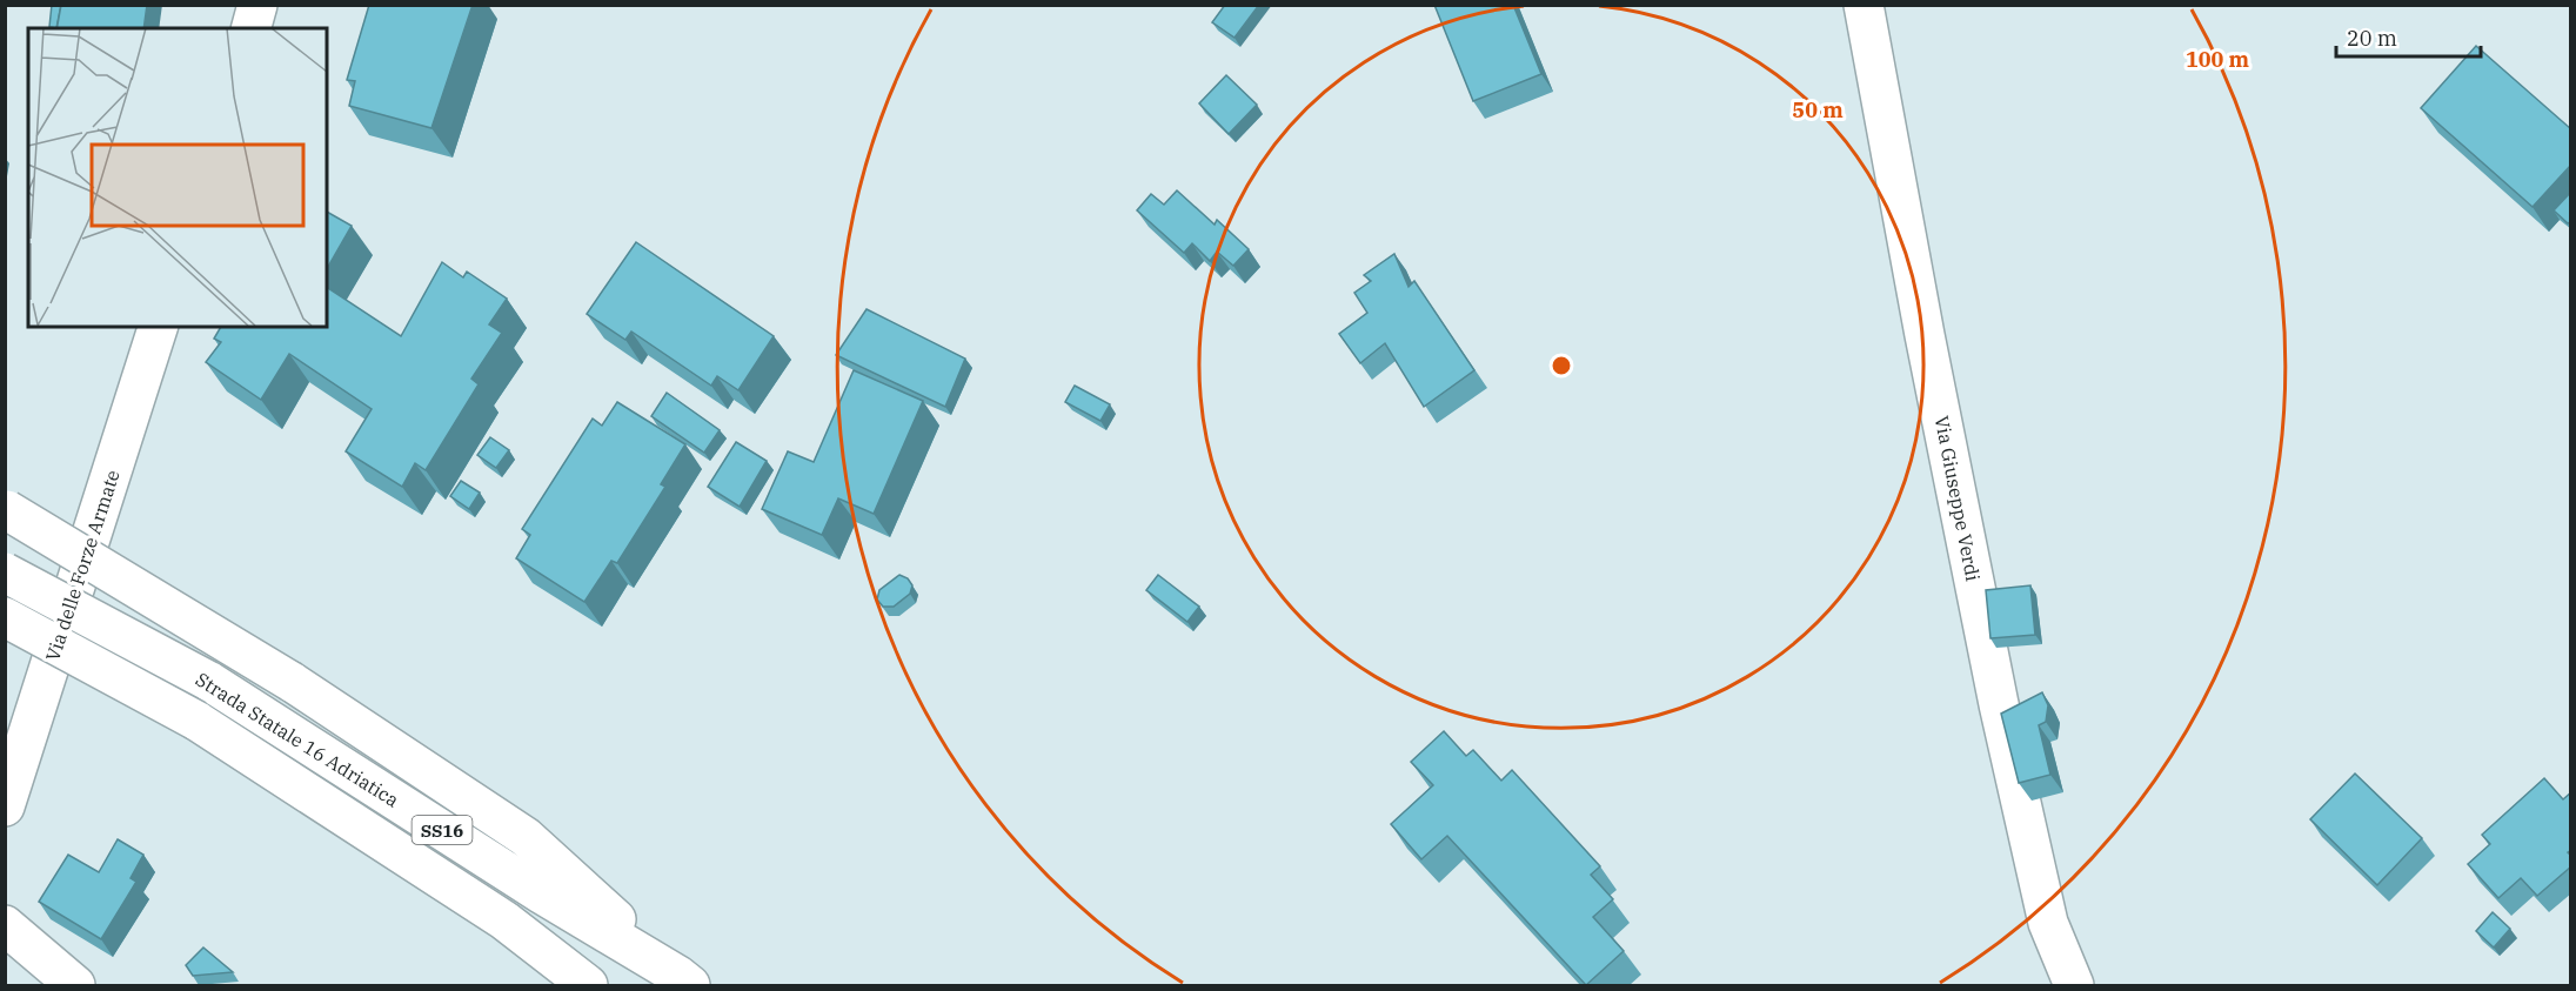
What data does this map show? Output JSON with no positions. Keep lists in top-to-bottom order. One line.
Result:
{"streets":{"main road":["Via Giuseppe Verdi","Via delle Forze Armate","Strada Statale 16 Adriatica","SS16"]},"crossings":[["Strada Statale 16 Adriatica","SS16"]],"scale_bar":"20 m","rings":["100 m","50 m"]}
